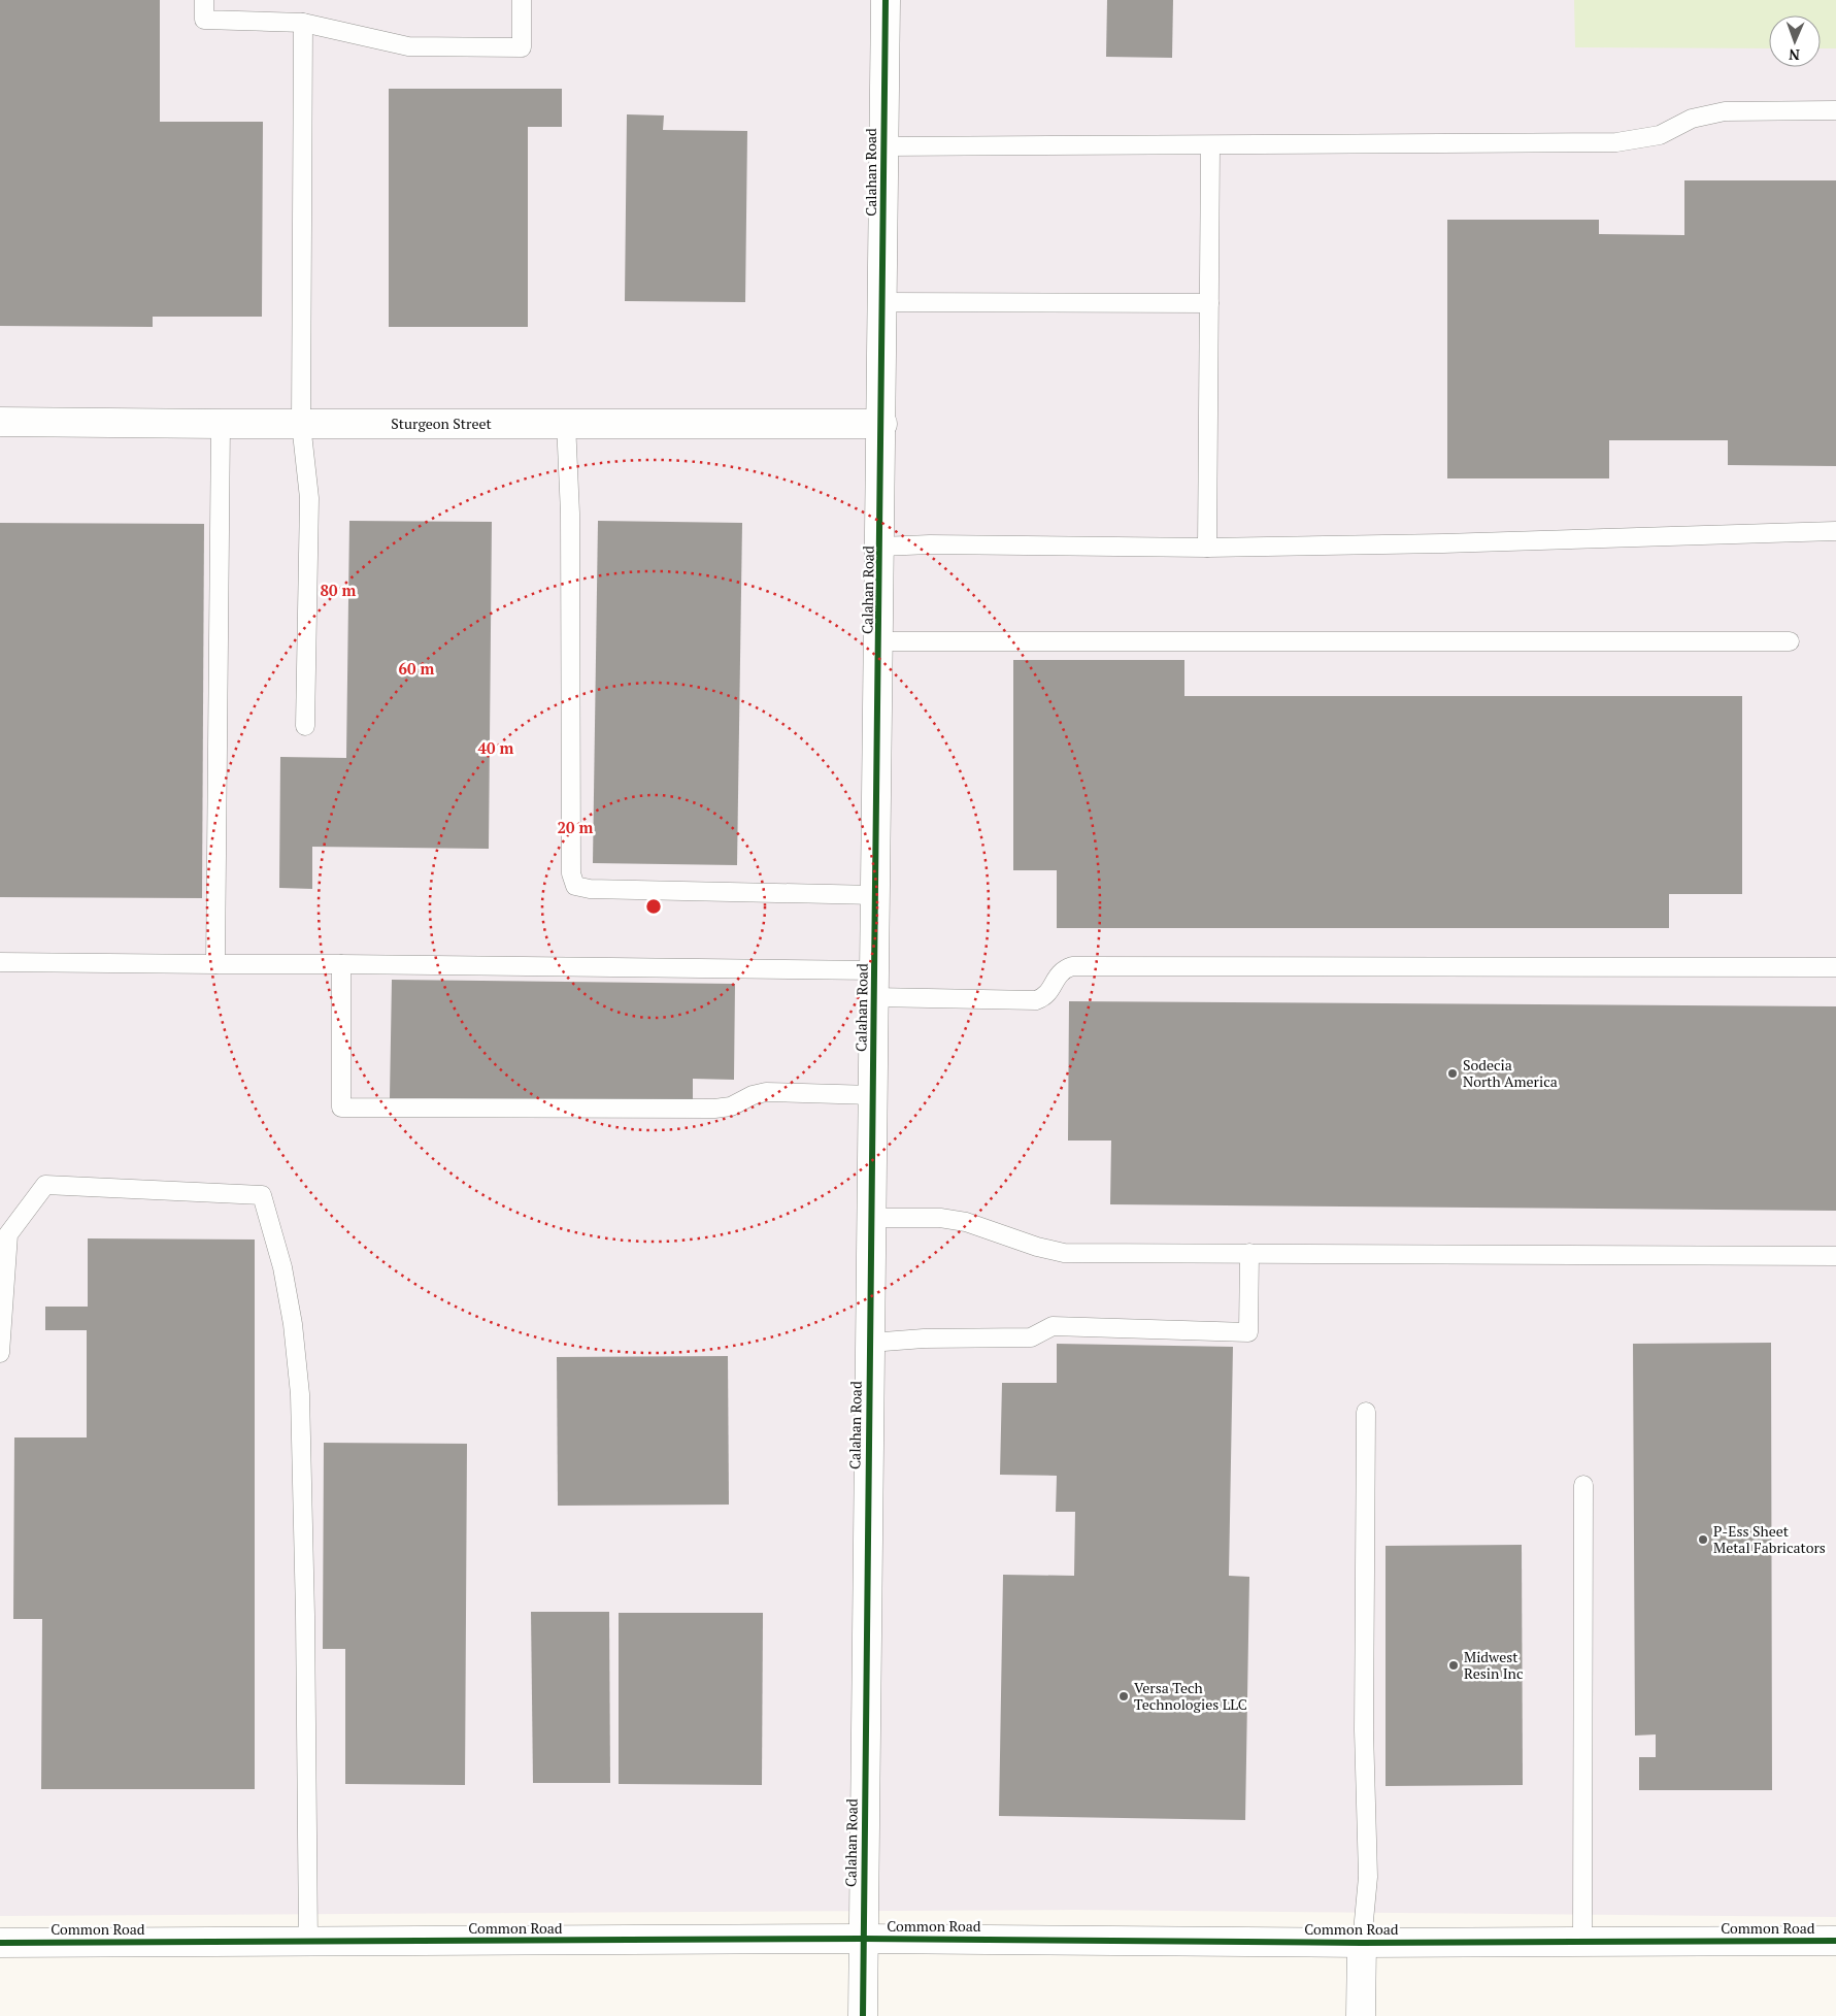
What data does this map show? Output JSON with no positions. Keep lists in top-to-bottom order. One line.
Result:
{"streets":{"street":["Calahan Road","Sturgeon Street","Common Road"]},"crossings":[["Calahan Road","Sturgeon Street"],["Calahan Road","Common Road"]],"places":["Sodecia North America","P-Ess Sheet Metal Fabricators","Midwest Resin Inc","Versa Tech Technologies LLC"],"north":"bottom","rings":["80 m","60 m","40 m","20 m"]}
